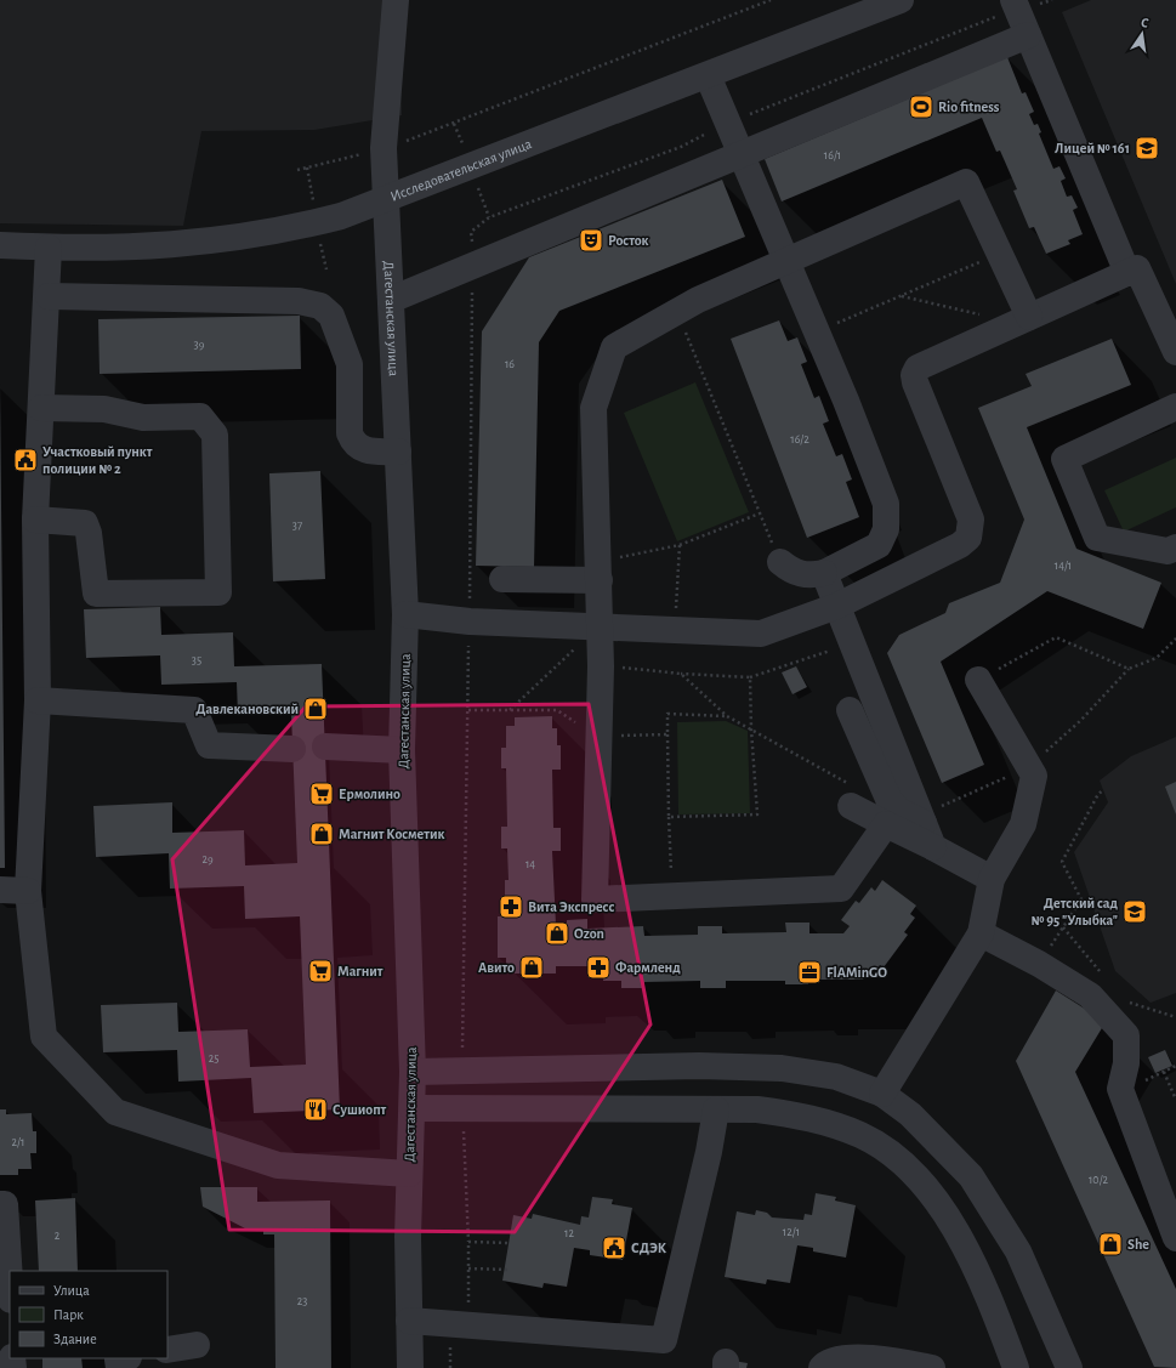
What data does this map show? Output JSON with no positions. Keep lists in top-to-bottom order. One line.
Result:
{"streets":{"street":["Исследовательская улица","Дагестанская улица"]},"crossings":[["Исследовательская улица","Дагестанская улица"]],"places":{"sports":["Rio fitness"],"school or university":["Лицей № 161","Детский сад № 95 \"Улыбка\""],"theatre":["Росток"],"public building":["Участковый пункт полиции № 2","СДЭК"],"shop":["Давлекановский","Магнит Косметик","Ozon","Авито","She"],"supermarket":["Ермолино","Магнит"],"pharmacy":["Вита Экспресс","Фармленд"],"office":["FlAMinGO"],"restaurant":["Сушиопт"]},"house_numbers":["16/1","39","16","16/2","37","14/1","35","29","14","25","2/1","10/2","12/1","12","2","23"],"legend":["Улица","Парк","Здание"],"north":"top"}
